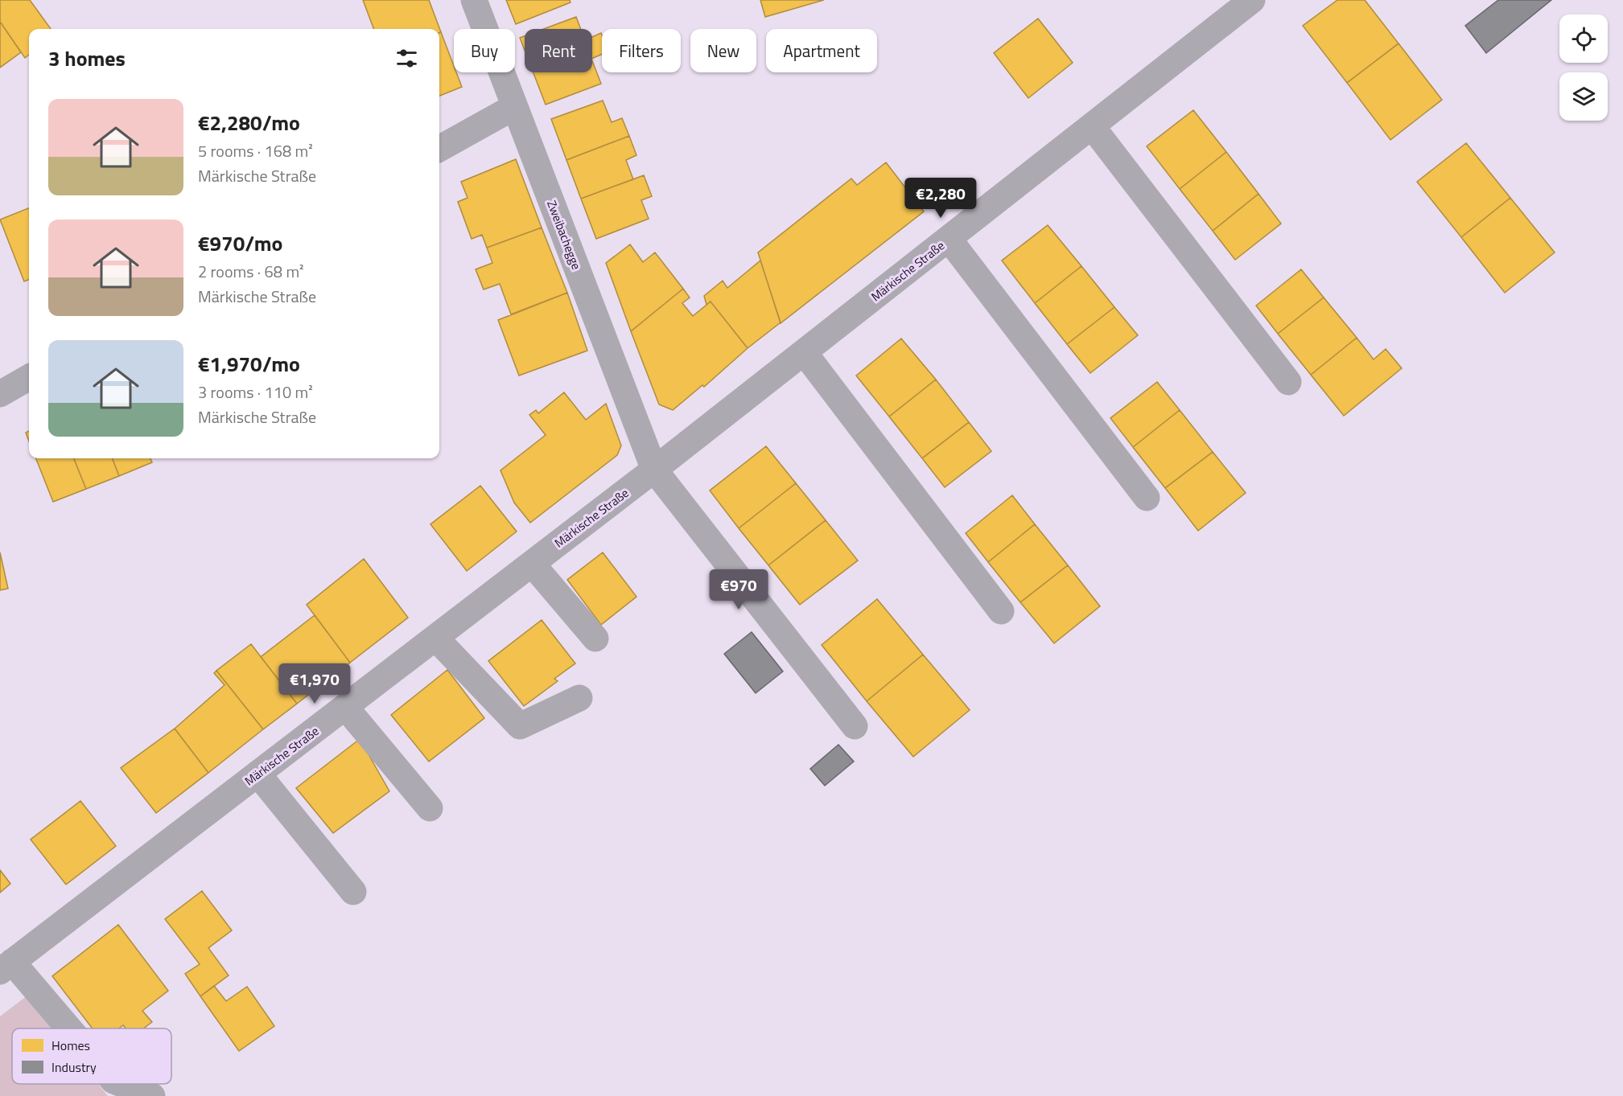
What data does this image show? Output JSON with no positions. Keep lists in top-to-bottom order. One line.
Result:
{"streets":{"street":["Zweibachegge","Märkische Straße"]},"crossings":[["Zweibachegge","Märkische Straße"]],"legend":["Homes","Industry"],"page":{"chip":["Buy","Rent","Filters","New","Apartment"],"heading":"3 homes","list":[{"name":"€2,280/mo","note":"5 rooms · 168 m² · Märkische Straße"},{"name":"€970/mo","note":"2 rooms · 68 m² · Märkische Straße"},{"name":"€1,970/mo","note":"3 rooms · 110 m² · Märkische Straße"}],"price":["€2,280","€970","€1,970"]}}
